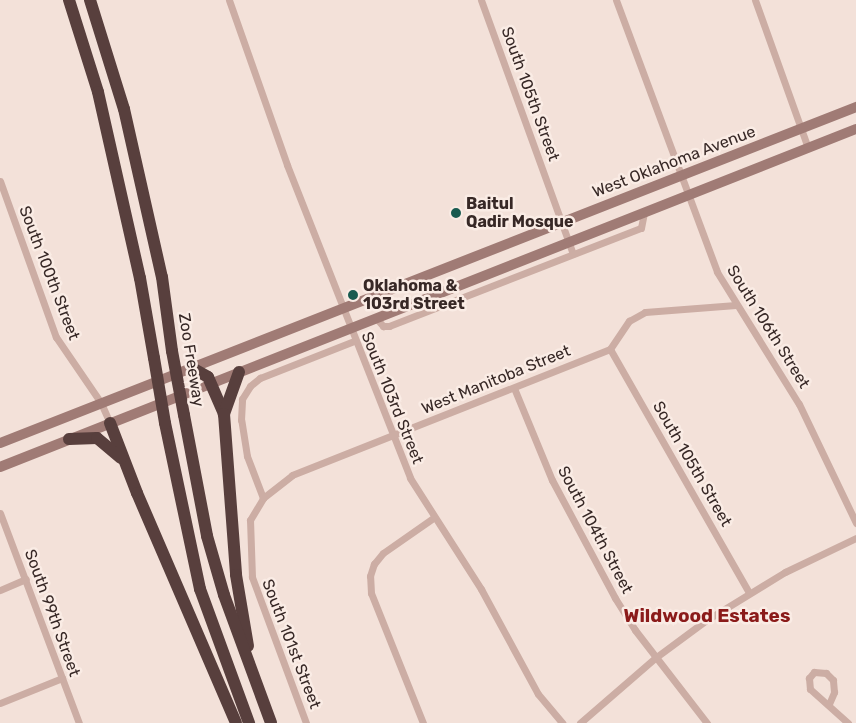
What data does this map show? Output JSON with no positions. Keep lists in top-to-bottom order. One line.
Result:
{"streets":{"highway":["Zoo Freeway"],"main road":["West Oklahoma Avenue"],"street":["South 105th Street","South 100th Street","South 106th Street","West Manitoba Street","South 103rd Street","South 104th Street","South 99th Street","South 101st Street"]},"crossings":[["South 105th Street","West Oklahoma Avenue"],["South 105th Street","West Manitoba Street"],["West Oklahoma Avenue","South 100th Street"],["West Oklahoma Avenue","South 106th Street"],["West Oklahoma Avenue","South 103rd Street"],["West Manitoba Street","South 103rd Street"],["West Manitoba Street","South 104th Street"],["West Manitoba Street","South 101st Street"]],"districts":["Wildwood Estates"],"places":["Baitul Qadir Mosque","Oklahoma & 103rd Street"]}
